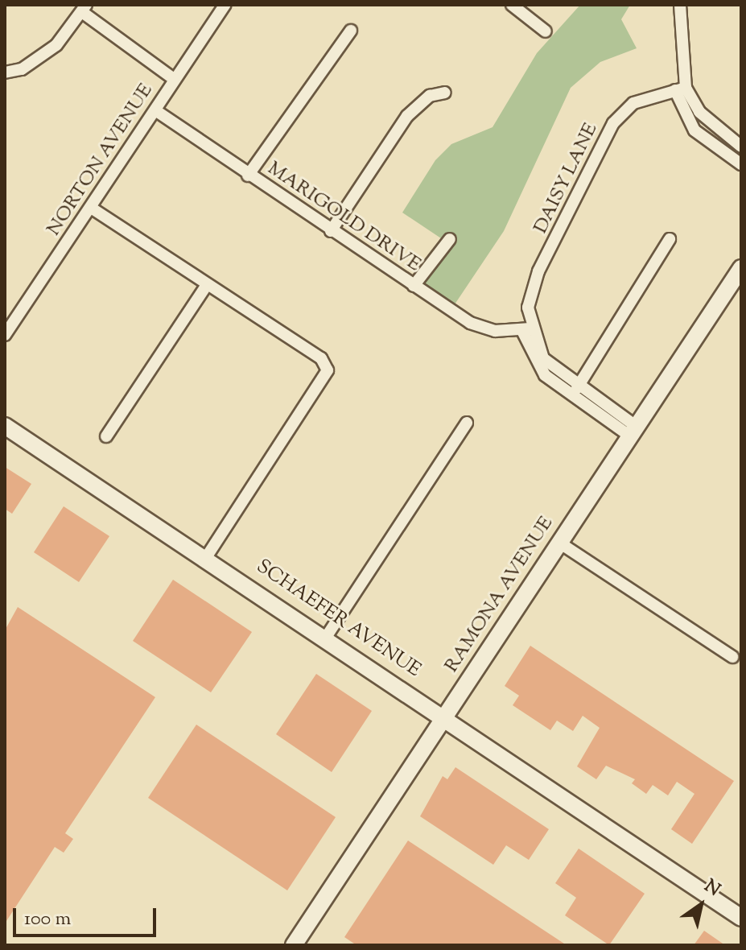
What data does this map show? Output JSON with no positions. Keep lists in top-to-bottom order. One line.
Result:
{"streets":{"street":["NORTON AVENUE","DAISY LANE","MARIGOLD DRIVE","RAMONA AVENUE","SCHAEFER AVENUE"]},"crossings":[["NORTON AVENUE","MARIGOLD DRIVE"],["DAISY LANE","MARIGOLD DRIVE"],["RAMONA AVENUE","SCHAEFER AVENUE"]],"scale_bar":"100 m","north":"top right"}
